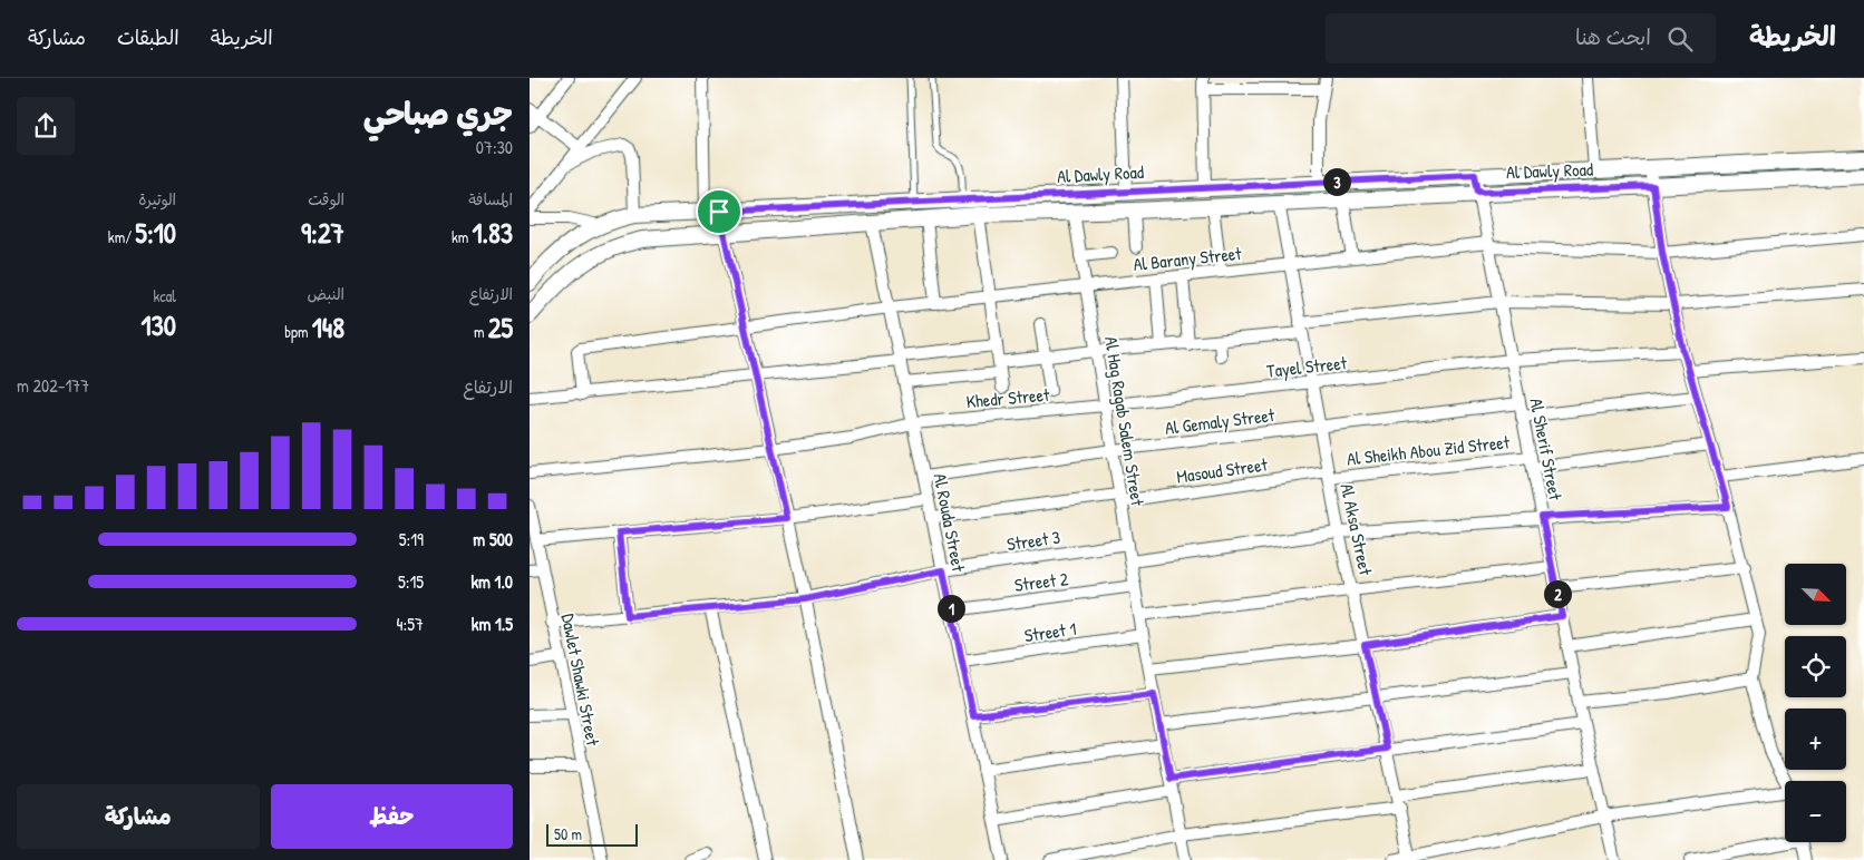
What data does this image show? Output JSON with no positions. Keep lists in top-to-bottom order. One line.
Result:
{"streets":{"street":["Al Dawly Road","Al Barany Street","Tayel Street","Khedr Street","Al Hag Ragab Salem Street","Al Gemaly Street","Al Sherif Street","Al Sheikh Abou Zid Street","Masoud Street","Al Rouda Street","Al Aksa Street","Street 3","Street 2","Street 1","Dawlet Shawki Street"]},"crossings":[["Al Dawly Road","Al Hag Ragab Salem Street"],["Al Dawly Road","Al Sherif Street"],["Al Dawly Road","Al Rouda Street"],["Al Dawly Road","Al Aksa Street"],["Al Barany Street","Al Hag Ragab Salem Street"],["Al Barany Street","Al Sherif Street"],["Al Barany Street","Al Rouda Street"],["Al Barany Street","Al Aksa Street"],["Tayel Street","Khedr Street"],["Tayel Street","Al Hag Ragab Salem Street"],["Tayel Street","Al Sherif Street"],["Tayel Street","Al Aksa Street"],["Khedr Street","Al Hag Ragab Salem Street"],["Khedr Street","Al Rouda Street"],["Al Hag Ragab Salem Street","Al Gemaly Street"],["Al Hag Ragab Salem Street","Masoud Street"],["Al Hag Ragab Salem Street","Street 3"],["Al Hag Ragab Salem Street","Street 2"],["Al Hag Ragab Salem Street","Street 1"],["Al Gemaly Street","Al Sherif Street"],["Al Gemaly Street","Al Rouda Street"],["Al Gemaly Street","Al Aksa Street"],["Al Sherif Street","Al Sheikh Abou Zid Street"],["Al Sheikh Abou Zid Street","Masoud Street"],["Al Sheikh Abou Zid Street","Al Aksa Street"],["Masoud Street","Al Rouda Street"],["Masoud Street","Al Aksa Street"],["Al Rouda Street","Street 3"],["Al Rouda Street","Street 2"],["Al Rouda Street","Street 1"],["Street 3","Dawlet Shawki Street"]],"scale_bar":"50 m","north":"bottom right","page":{"header":"الخريطة","search":"ابحث هنا","nav":["الخريطة","الطبقات","مشاركة"],"heading":["جري صباحي","07:30"],"pins":["3","2","1"],"stats":[["المسافة","1.83 km"],["الوقت","9:27"],["الوتيرة","5:10 /km"],["الارتفاع","25 m"],["النبض","148 bpm"],["kcal","130"]],"chart":["الارتفاع","177–202 m"],"list":[{"name":"500 m","note":"5:19"},{"name":"1.0 km","note":"5:15"},{"name":"1.5 km","note":"4:57"}],"map_buttons":["+","−"],"buttons":["حفظ","مشاركة"],"scale":"50 m"}}
